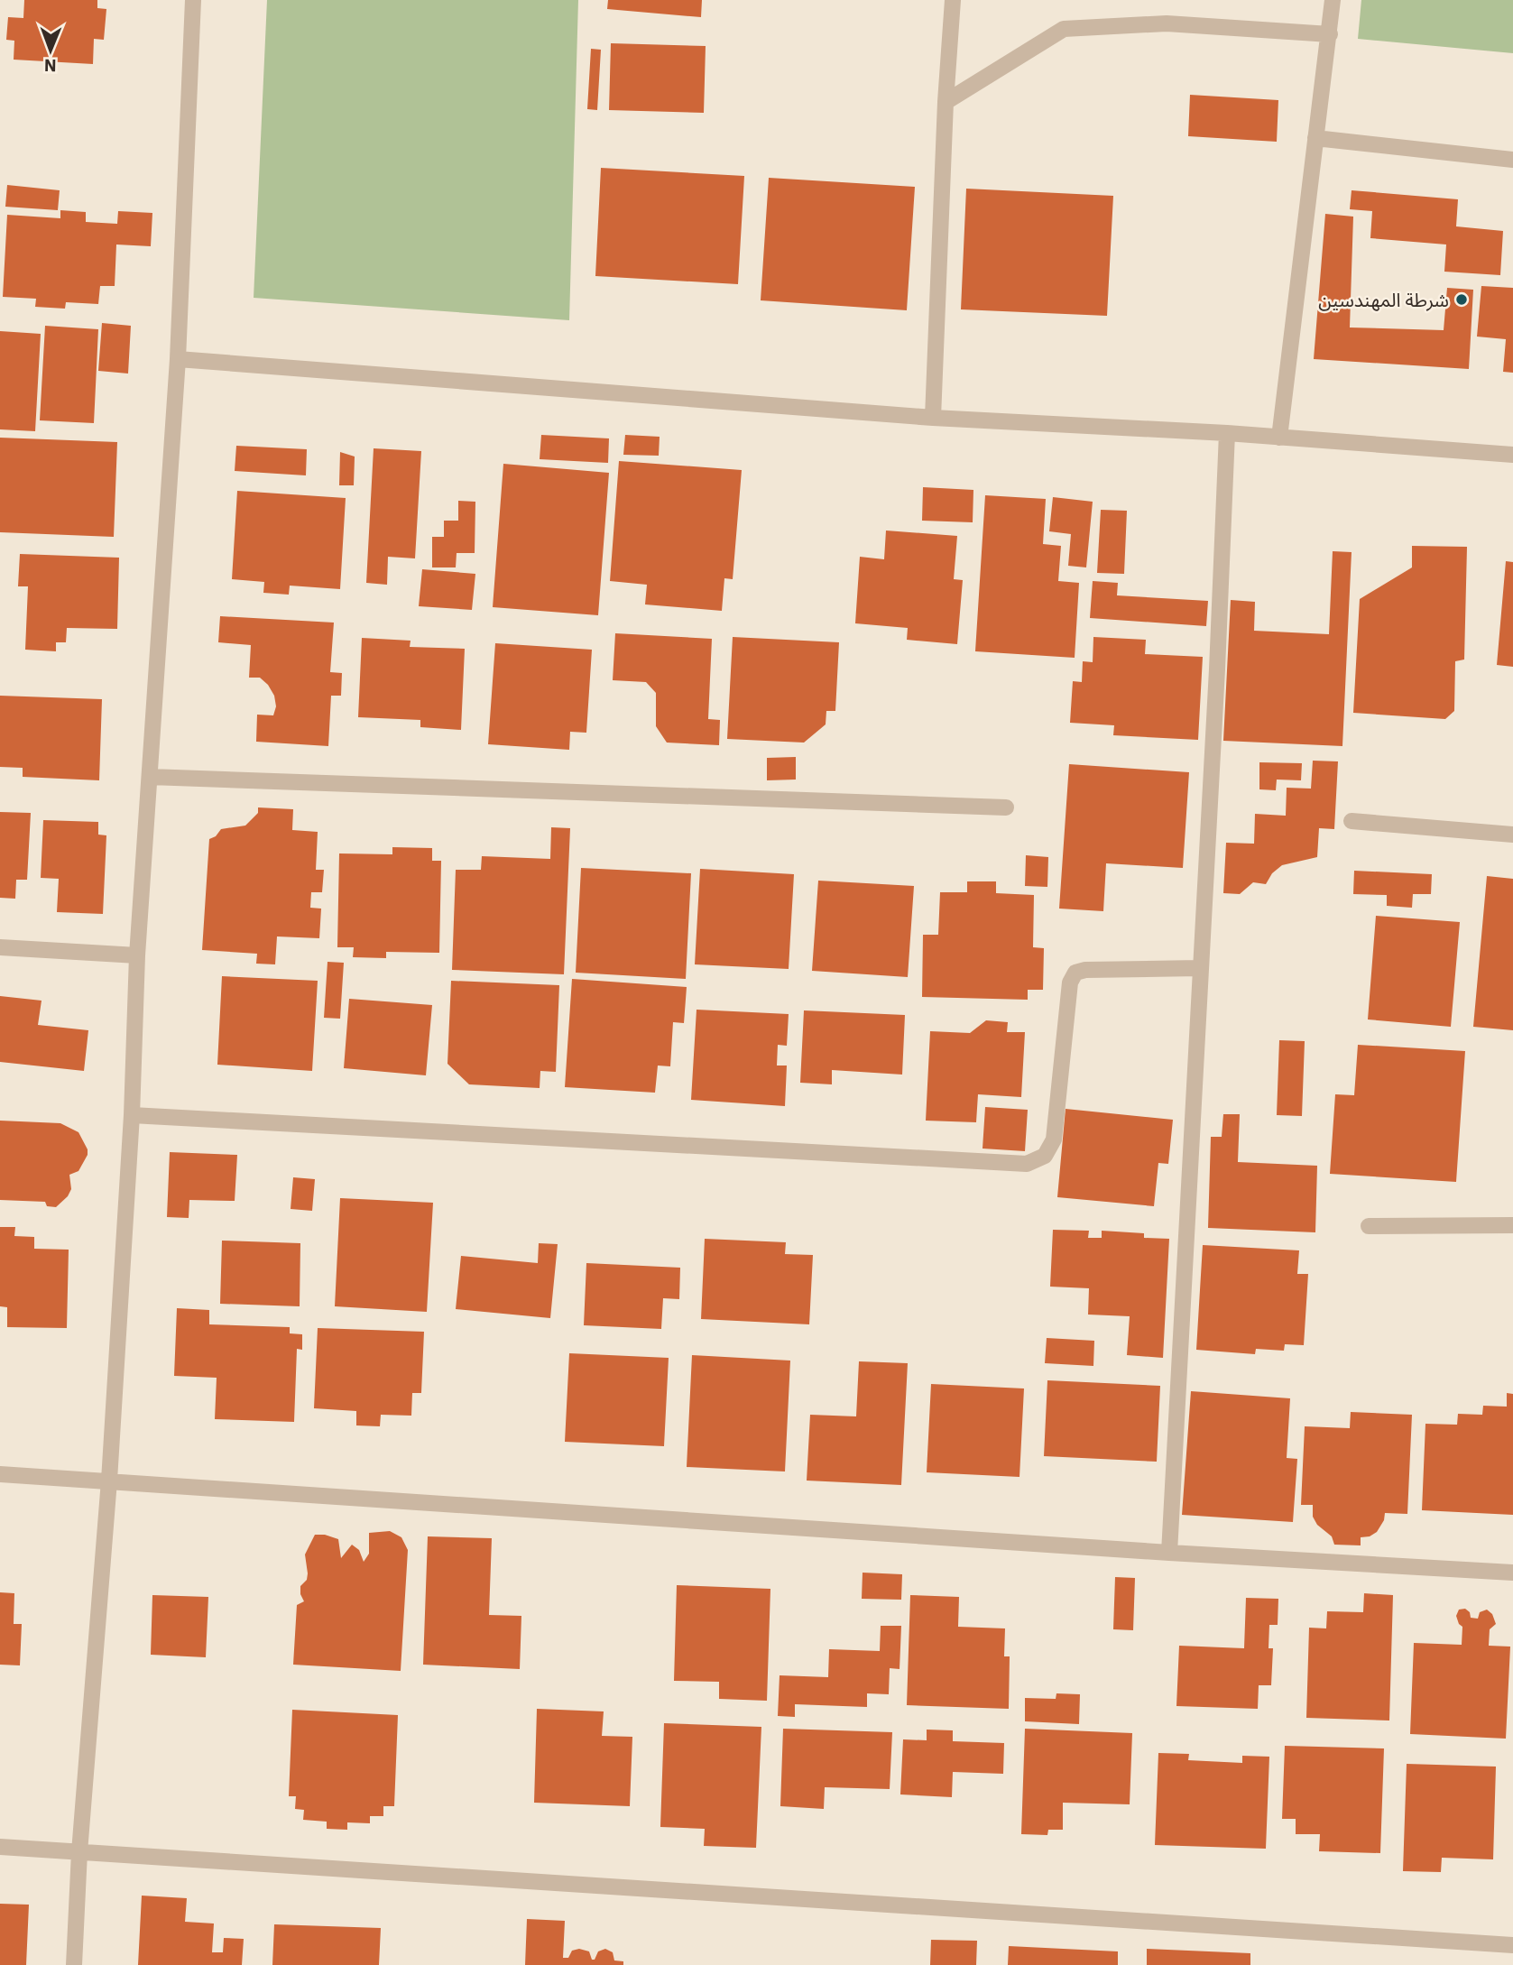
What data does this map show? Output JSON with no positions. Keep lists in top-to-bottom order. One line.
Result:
{"places":["شرطة المهندسين"],"north":"bottom"}
